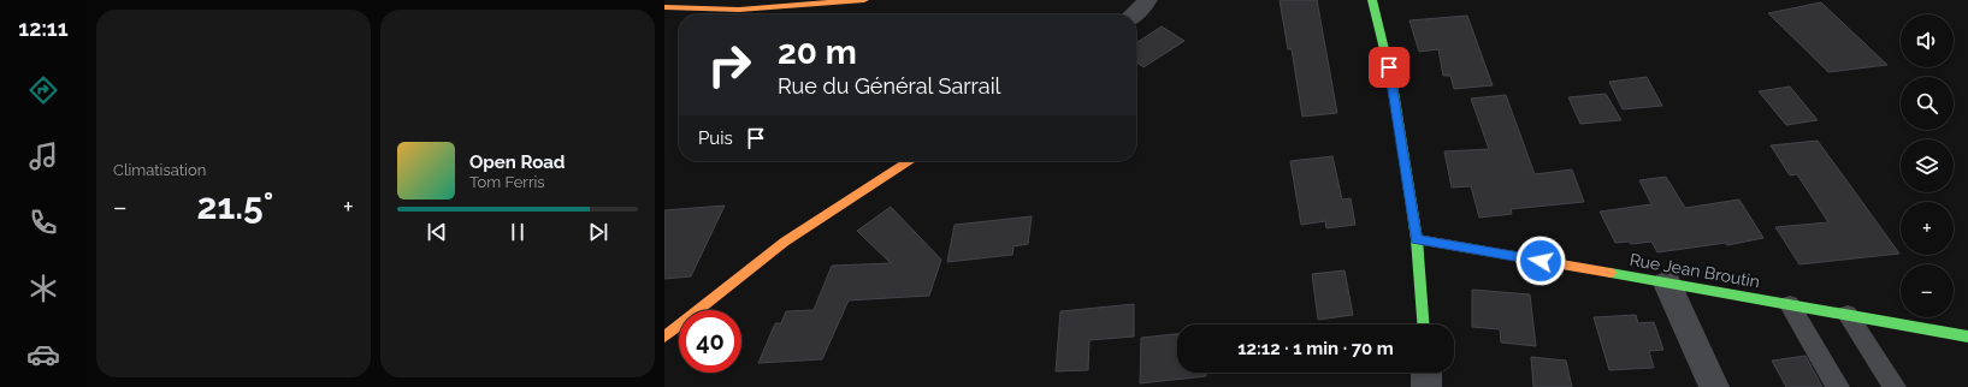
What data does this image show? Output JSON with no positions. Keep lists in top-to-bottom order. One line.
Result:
{"streets":{"street":["Rue Jean Broutin"]},"page":{"tabs":"12:11","tile":"Climatisation","map_buttons":["+","−"],"turn":["20 m","Rue du Général Sarrail"],"then":"Puis","song":["Open Road","Tom Ferris"],"heat":["−","21.5°","+"],"limit":"40","trip":"12:12 · 1 min · 70 m"}}
